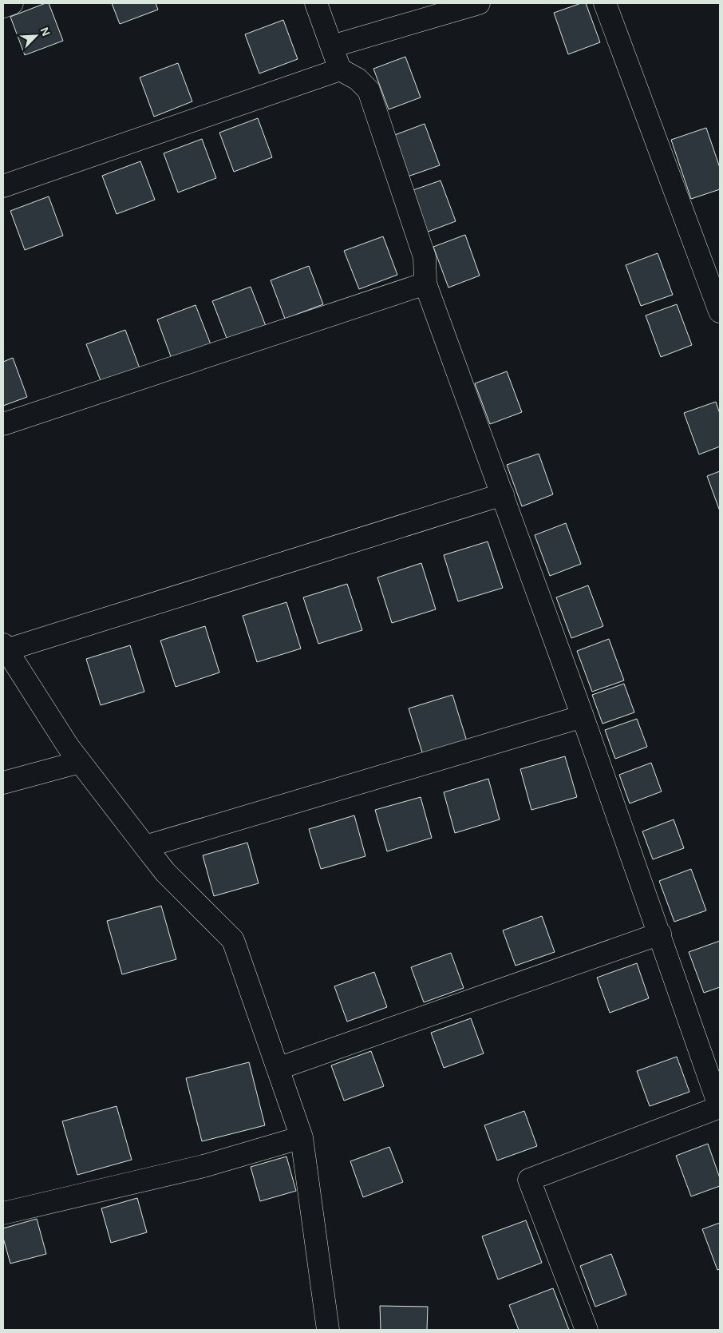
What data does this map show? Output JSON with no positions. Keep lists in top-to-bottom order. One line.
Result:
{"north":"top right"}
